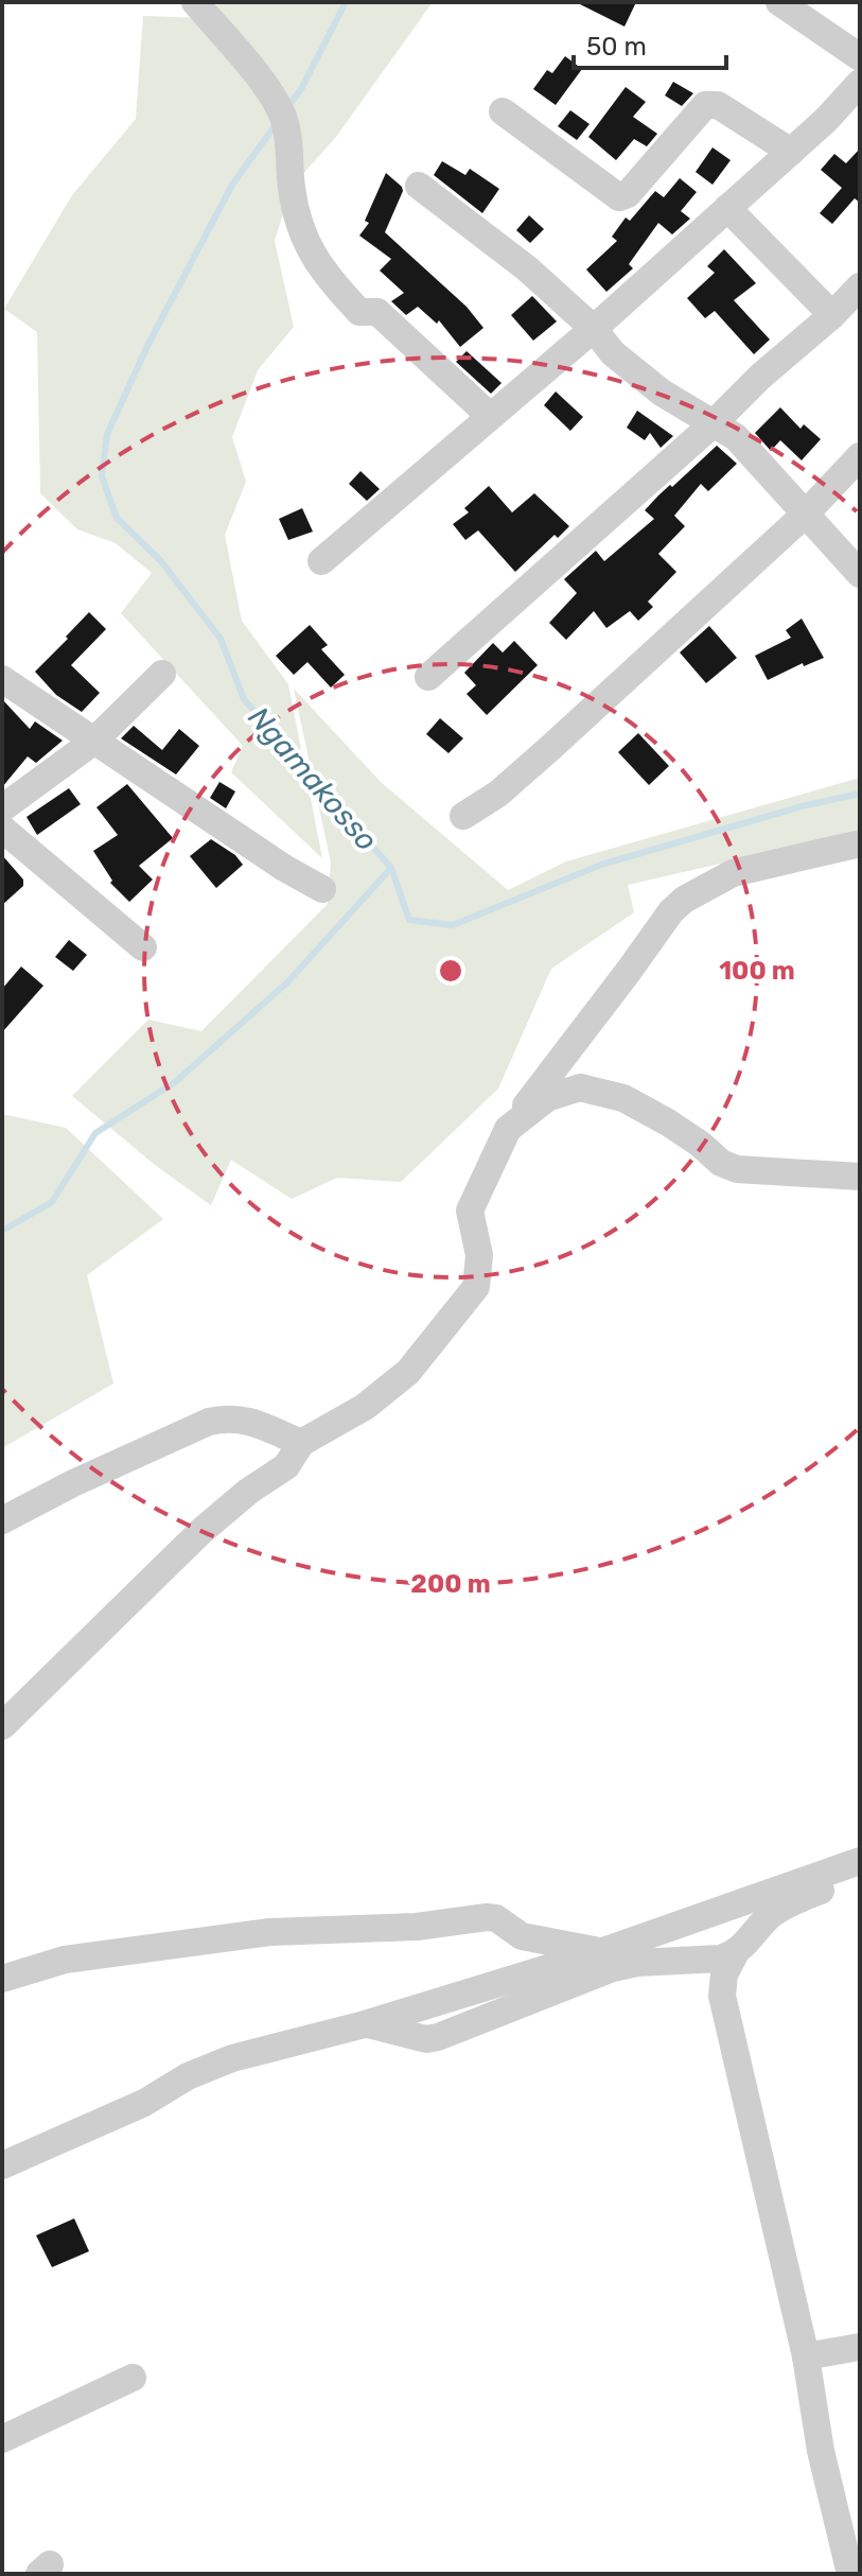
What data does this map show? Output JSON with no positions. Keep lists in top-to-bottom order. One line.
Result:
{"water":["Ngamakosso"],"scale_bar":"50 m","rings":["100 m","200 m"]}
